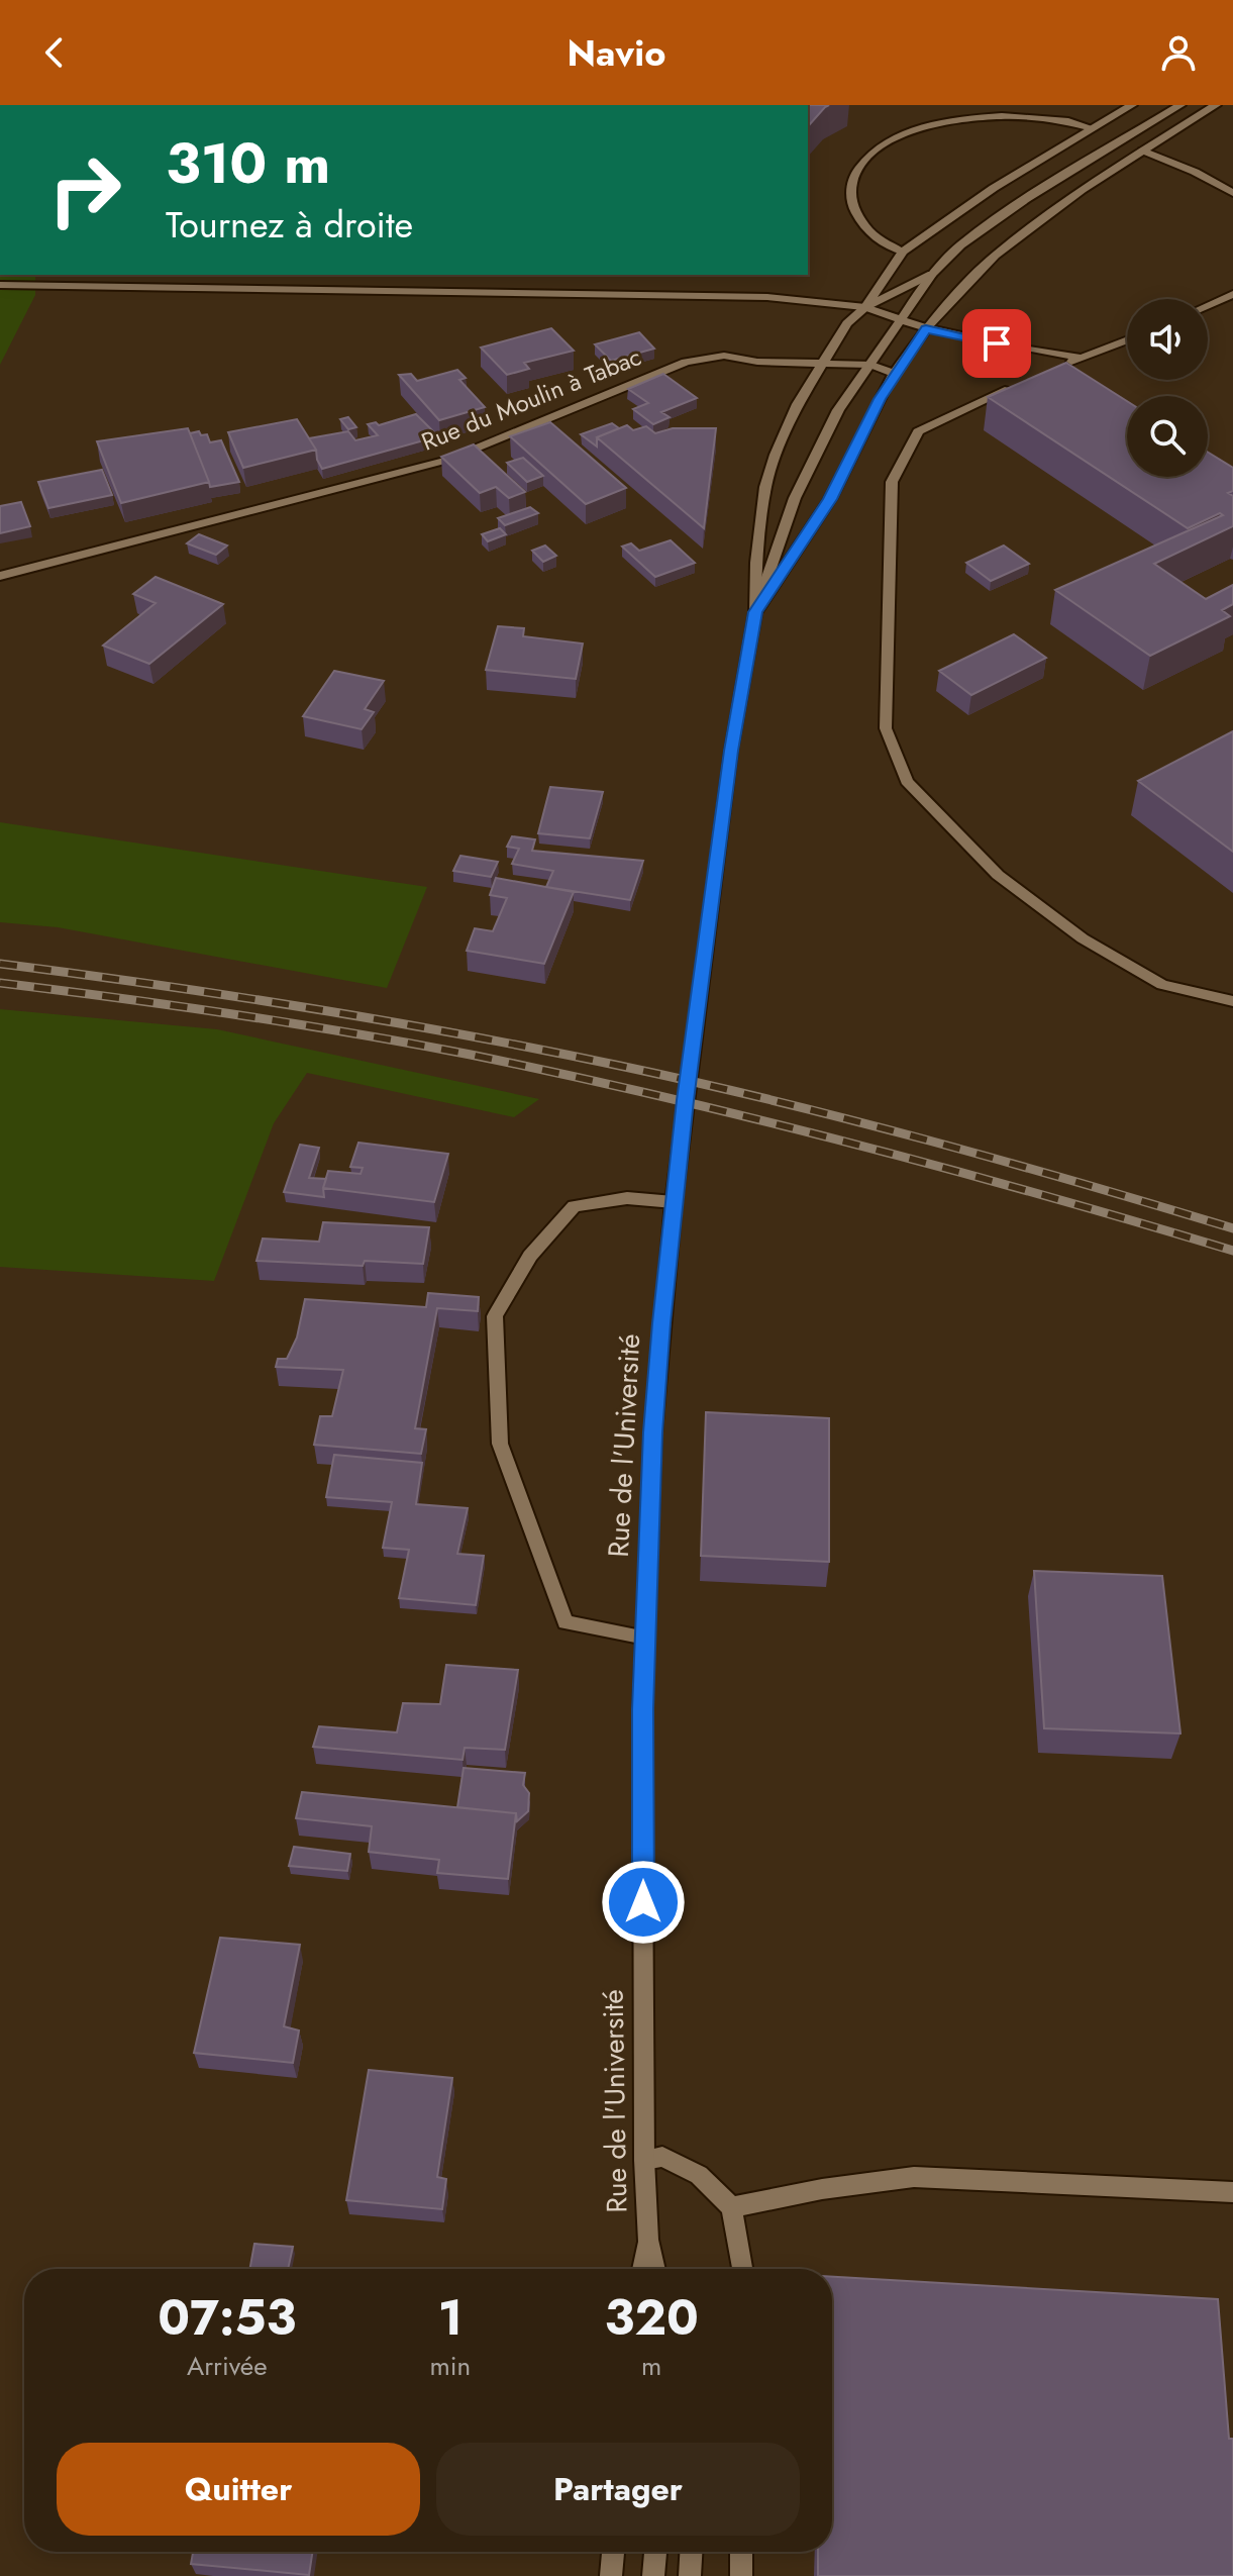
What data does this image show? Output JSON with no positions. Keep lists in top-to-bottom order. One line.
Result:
{"streets":{"street":["Rue du Moulin à Tabac","Rue de l'Université"]},"crossings":[["Rue du Moulin à Tabac","Rue de l'Université"]],"page":{"header":"Navio","turn":["310 m","Tournez à droite"],"eta":["07:53","Arrivée","1","min","320","m"],"buttons":["Quitter","Partager"]}}
